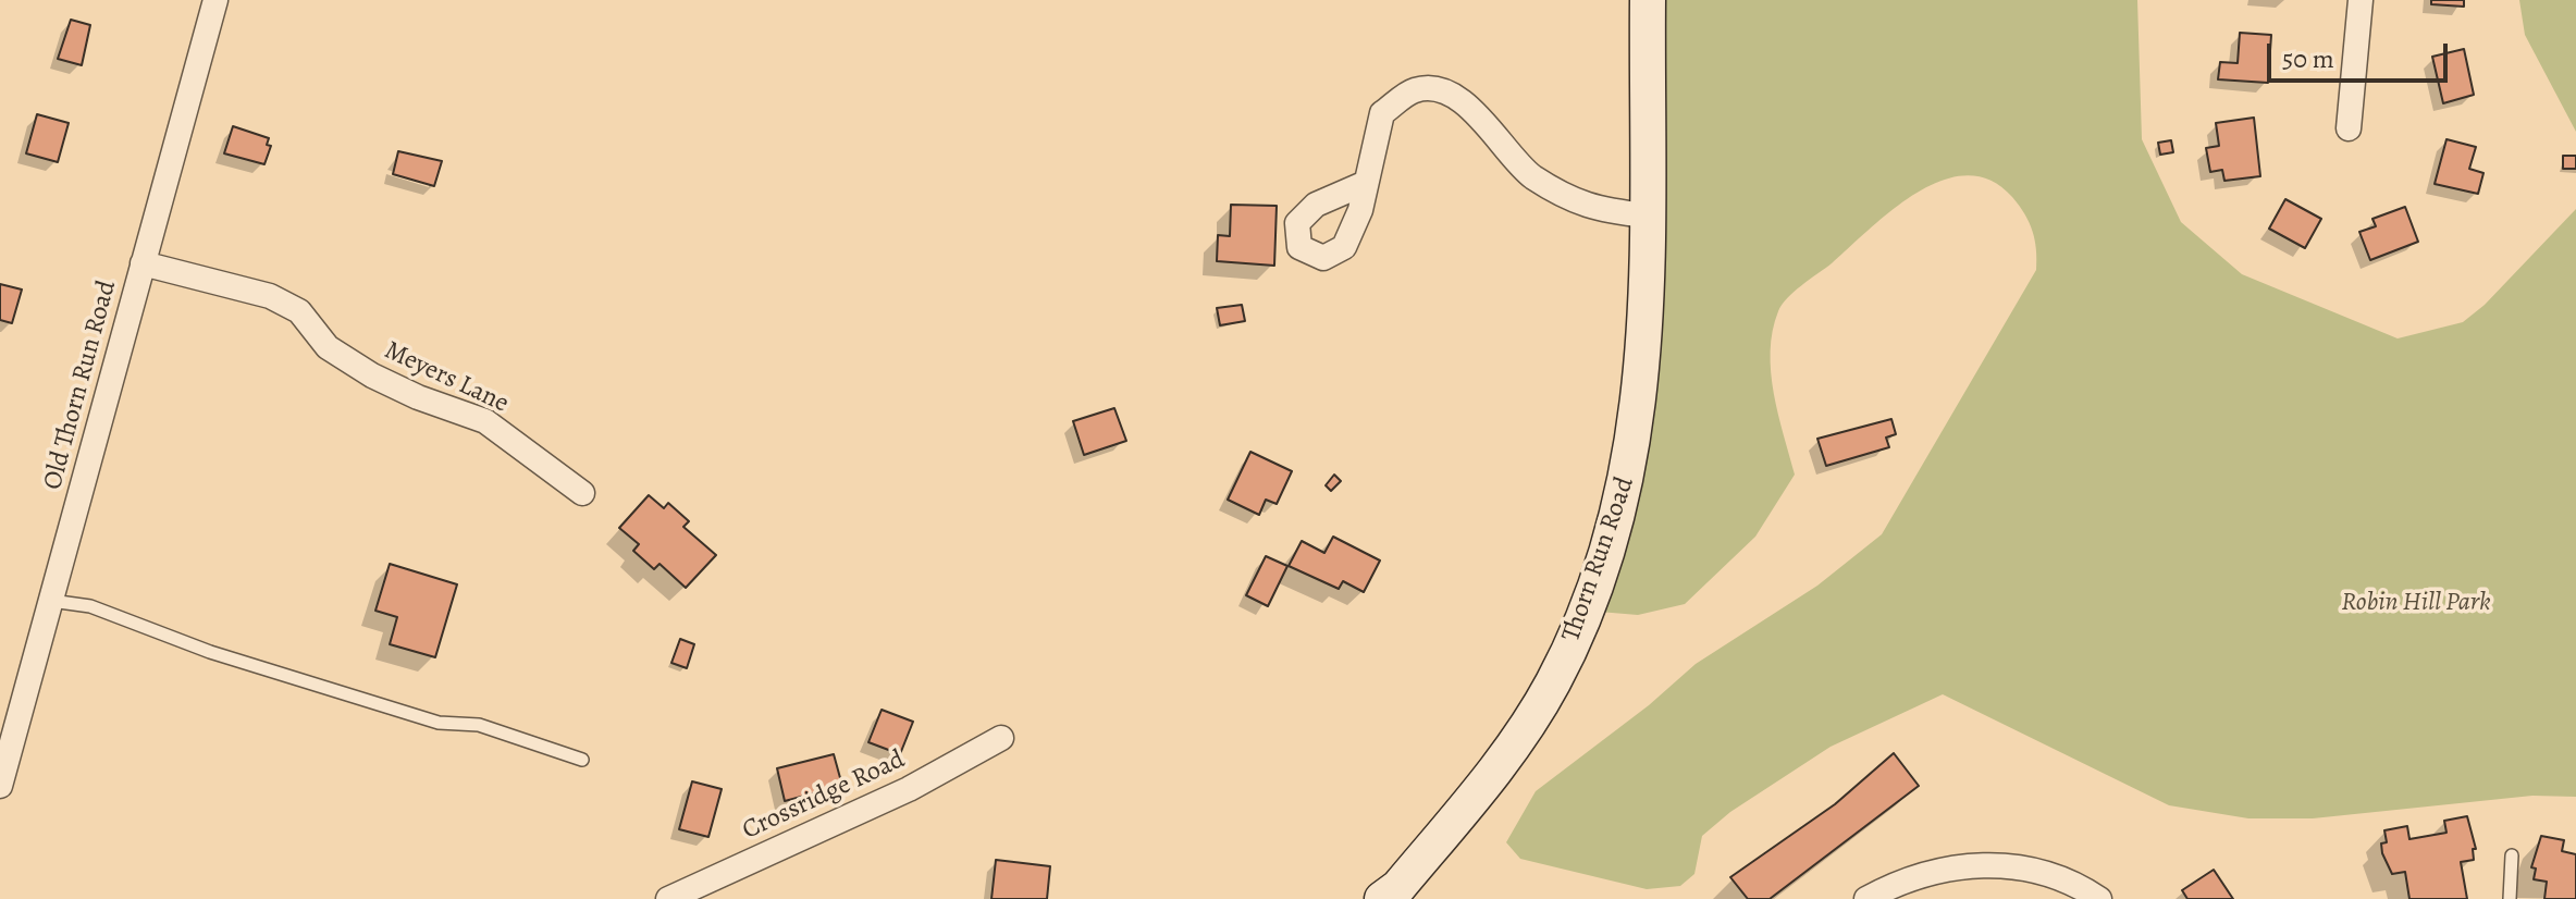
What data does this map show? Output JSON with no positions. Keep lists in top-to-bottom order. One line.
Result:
{"streets":{"street":["Meyers Lane","Old Thorn Run Road","Thorn Run Road","Crossridge Road"]},"crossings":[["Meyers Lane","Old Thorn Run Road"]],"parks":["Robin Hill Park"],"scale_bar":"50 m"}
